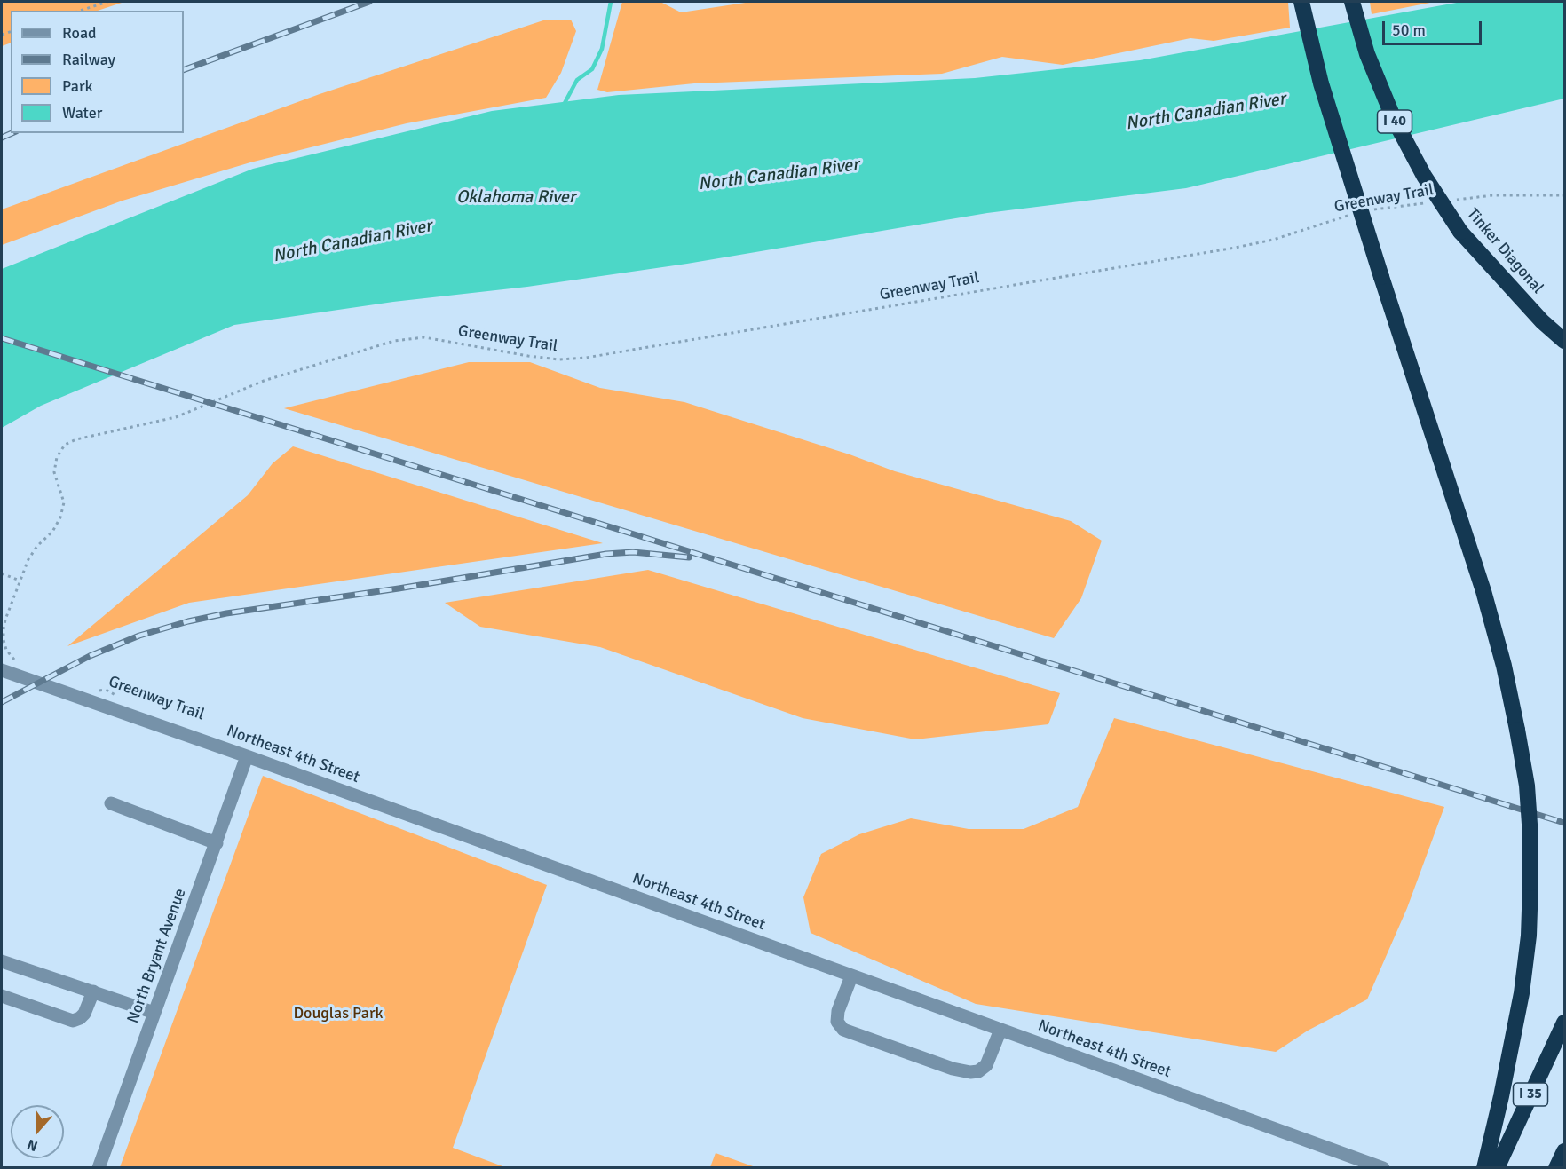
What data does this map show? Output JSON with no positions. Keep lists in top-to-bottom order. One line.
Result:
{"streets":{"highway":["I 40","Tinker Diagonal","I 35"],"street":["Northeast 4th Street","North Bryant Avenue"],"path":["Greenway Trail"]},"crossings":[["Northeast 4th Street","North Bryant Avenue"]],"water":["North Canadian River","Oklahoma River"],"parks":["Douglas Park"],"legend":["Road","Railway","Park","Water"],"scale_bar":"50 m","north":"bottom"}
